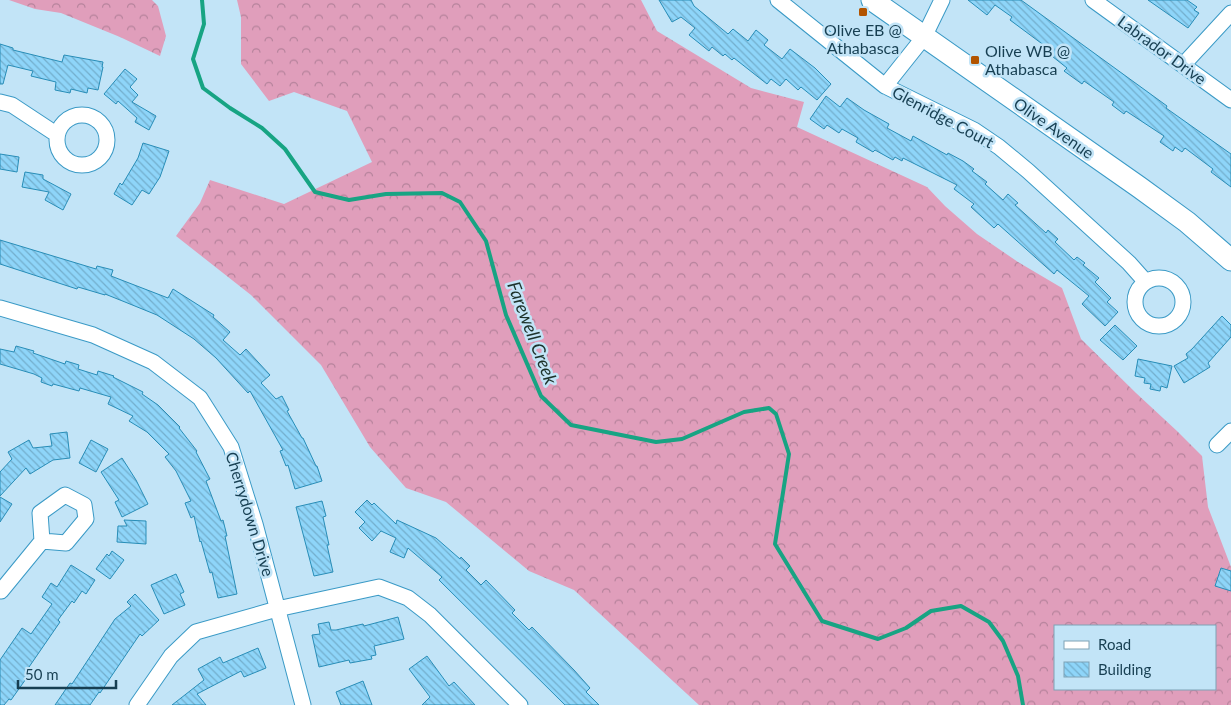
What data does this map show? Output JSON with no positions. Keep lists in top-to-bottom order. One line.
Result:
{"streets":{"main road":["Olive Avenue"],"street":["Labrador Drive","Glenridge Court","Cherrydown Drive"]},"water":["Farewell Creek"],"places":{"transit":["Olive EB @ Athabasca","Olive WB @ Athabasca"]},"legend":["Road","Building"],"scale_bar":"50 m"}
